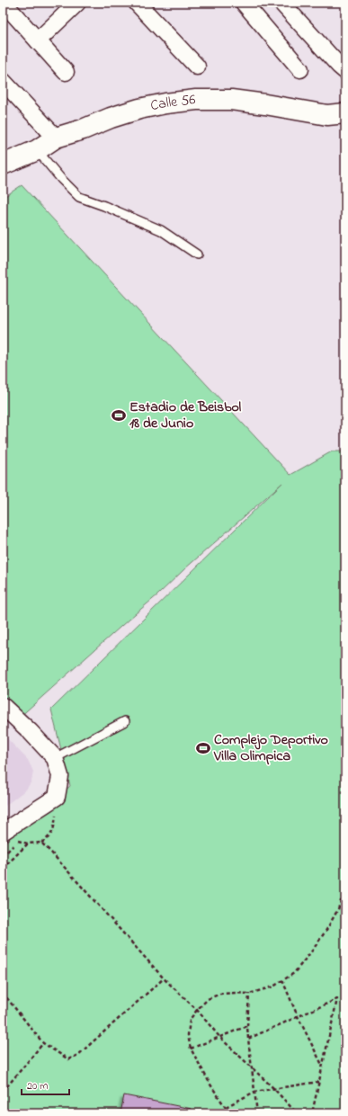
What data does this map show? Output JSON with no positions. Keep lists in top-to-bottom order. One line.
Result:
{"streets":{"street":["Calle 56"]},"places":{"sports":["Estadio de Beisbol 18 de Junio","Complejo Deportivo Villa Olimpica"]},"scale_bar":"20 m"}
